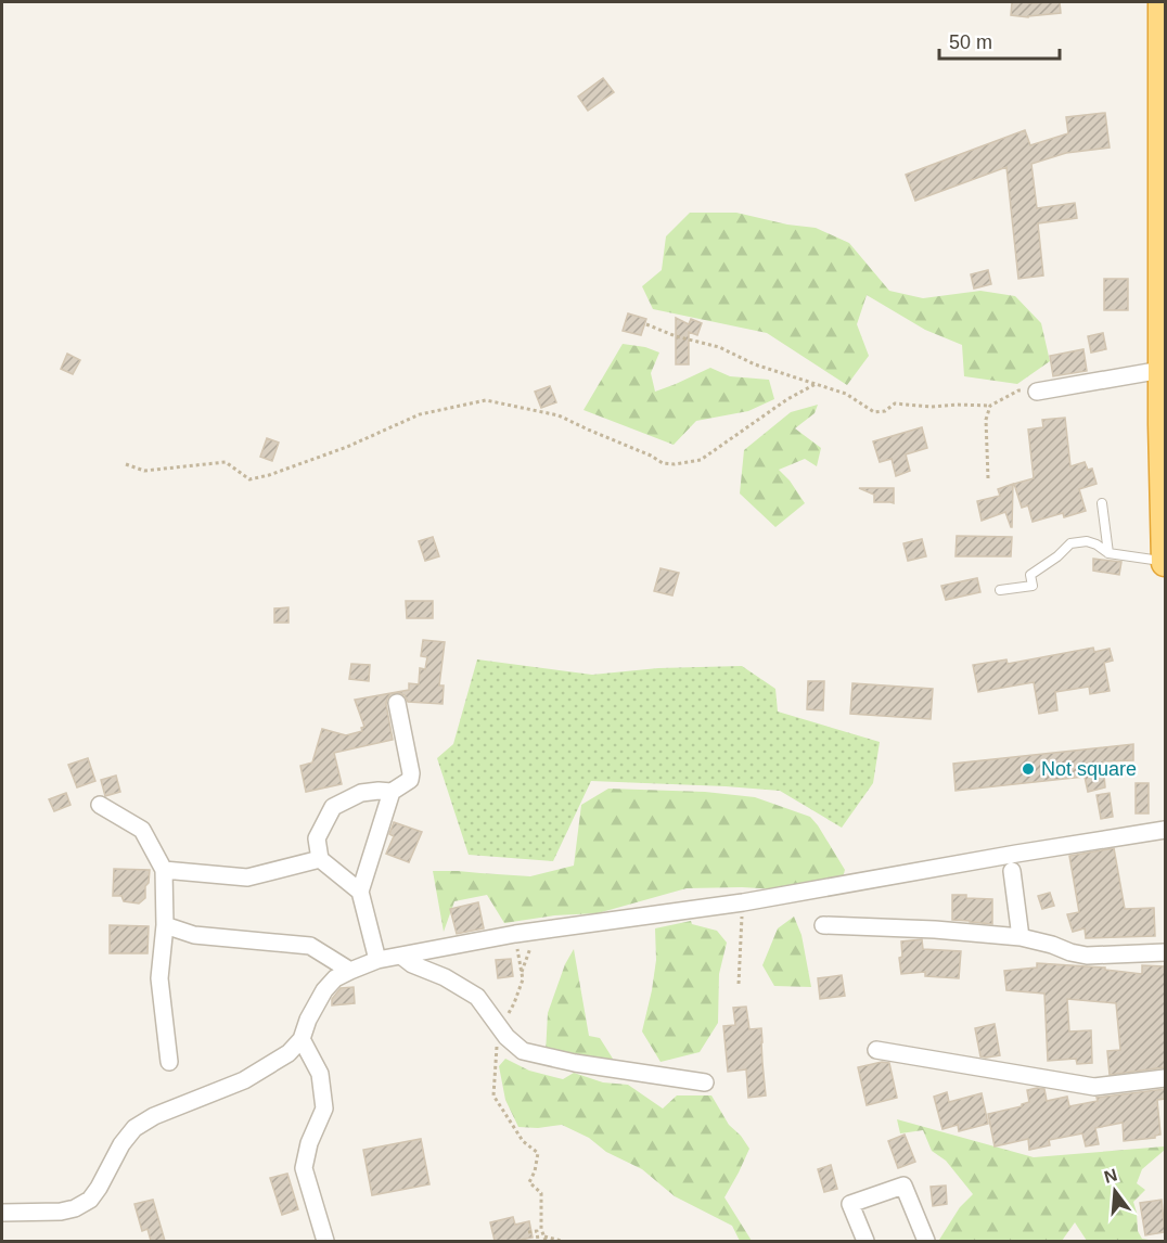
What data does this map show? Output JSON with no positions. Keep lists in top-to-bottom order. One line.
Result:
{"places":["Not square"],"scale_bar":"50 m","north":"top"}
